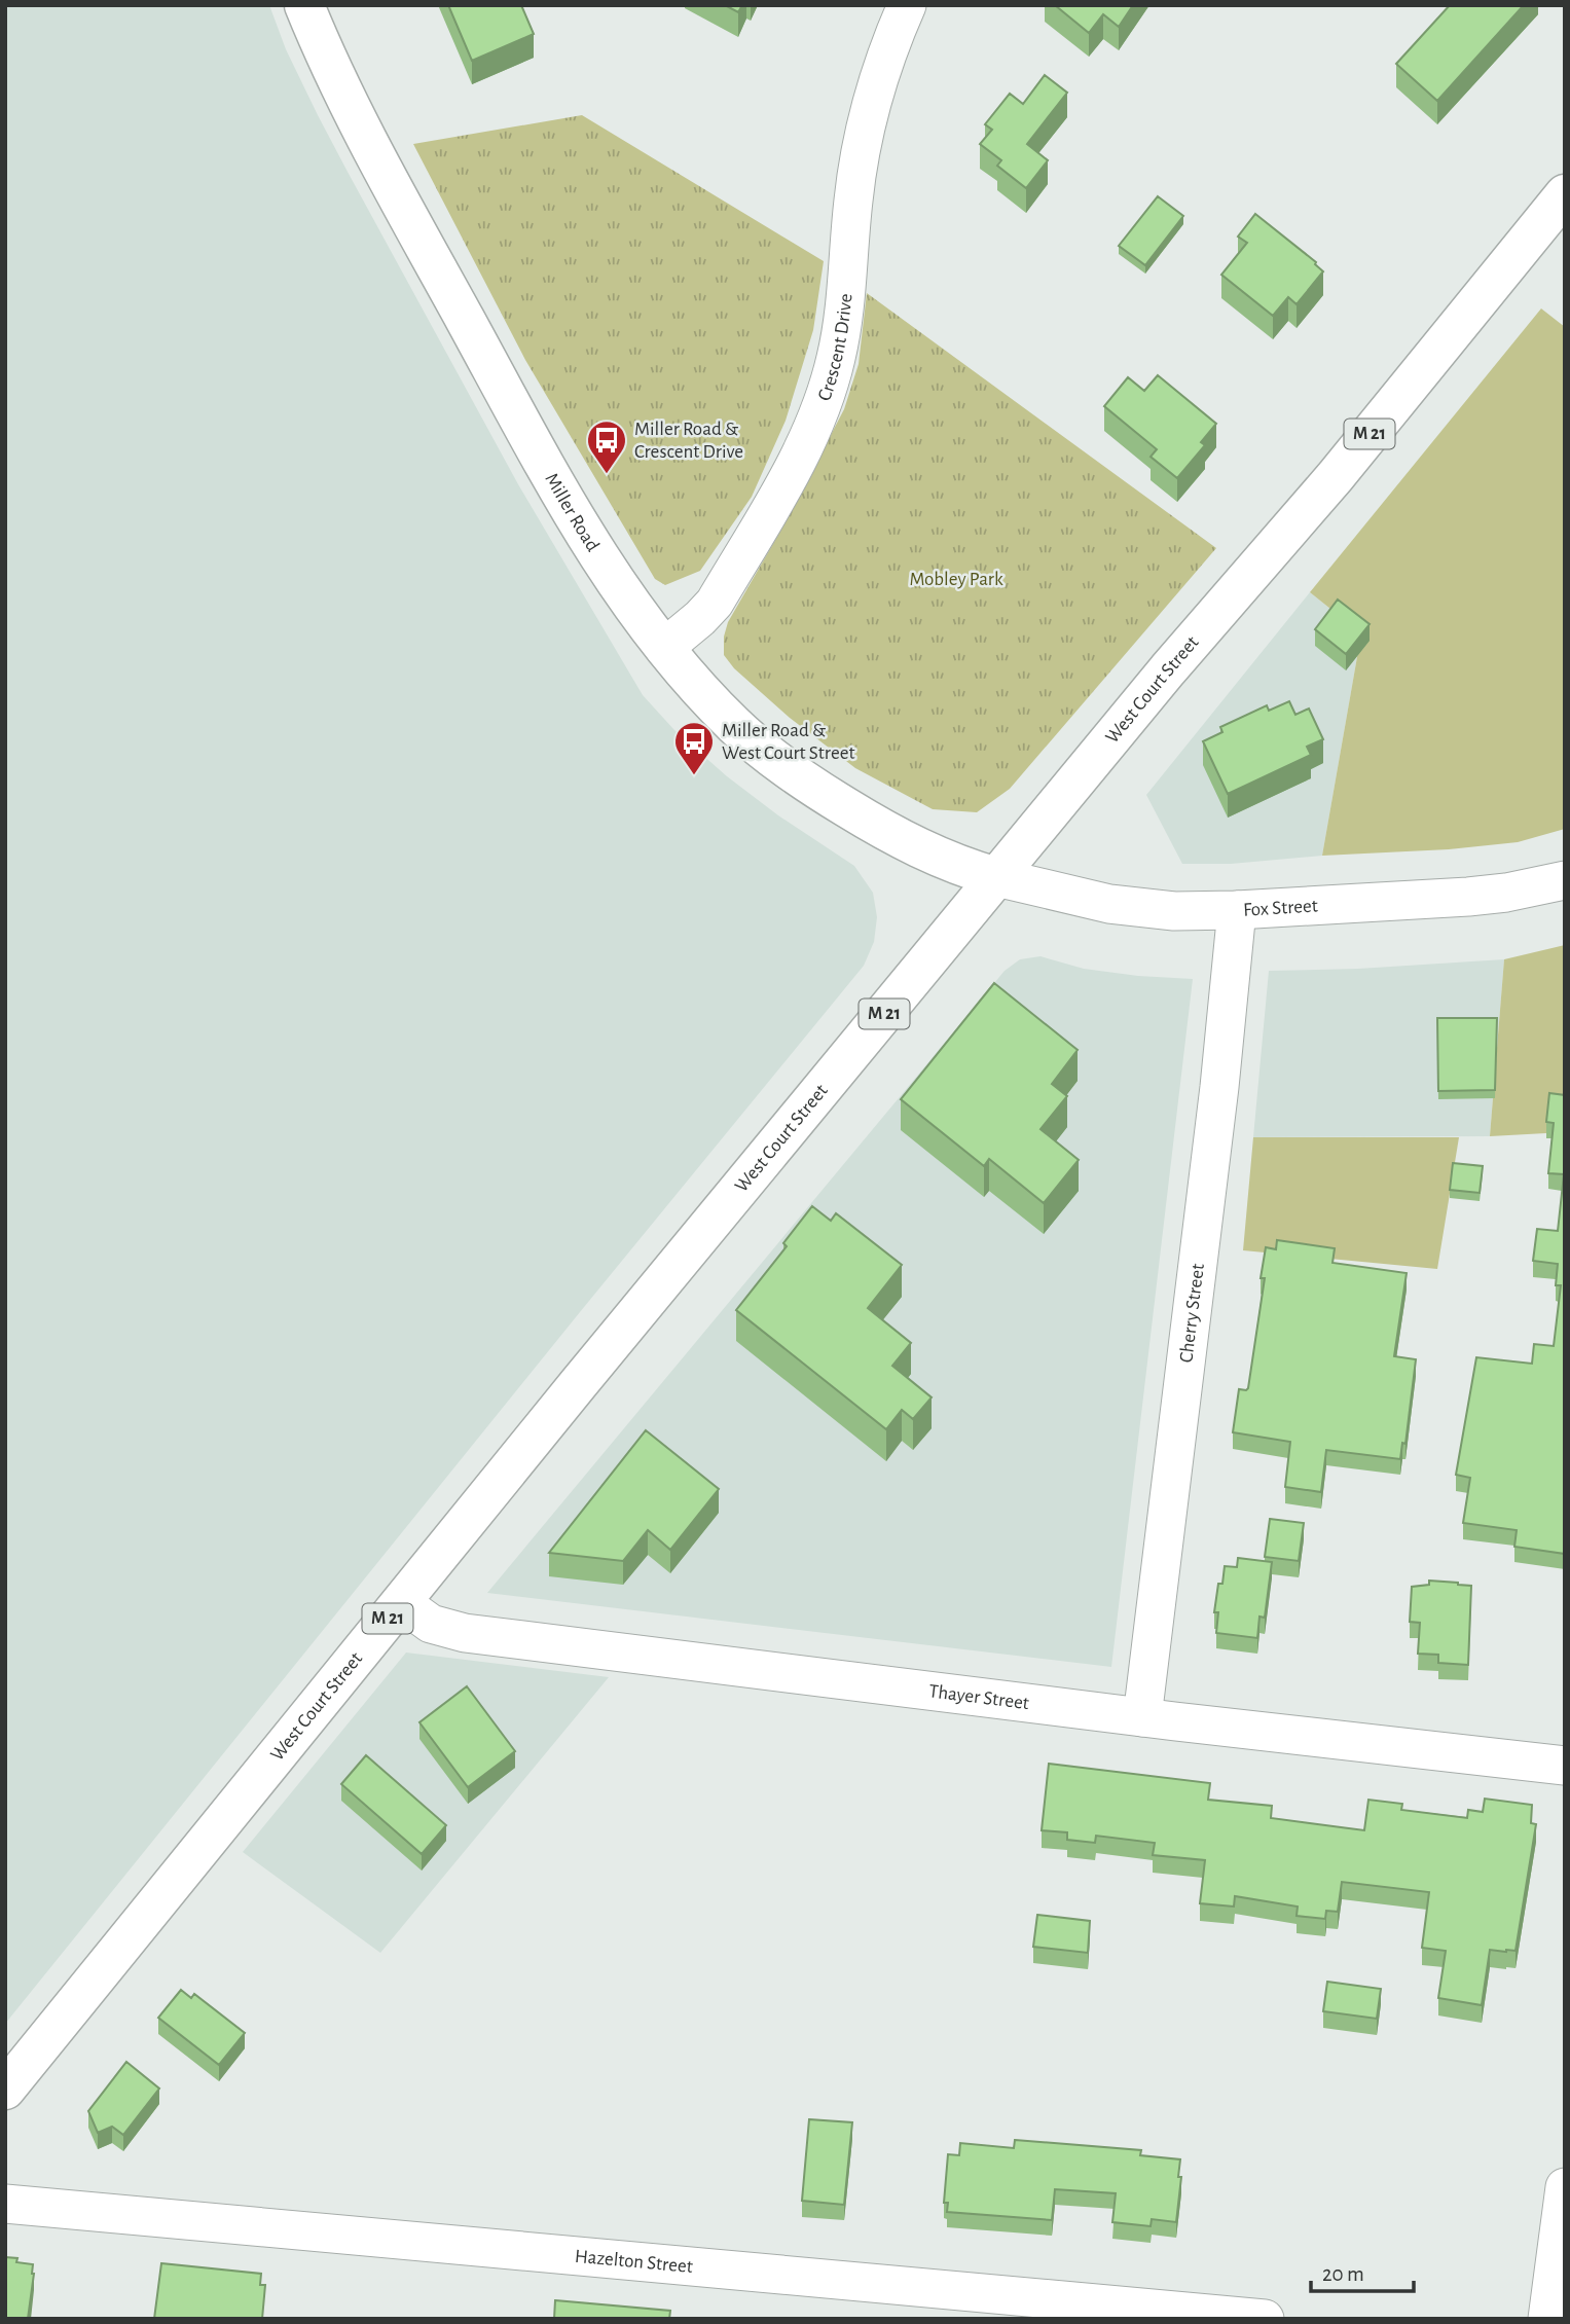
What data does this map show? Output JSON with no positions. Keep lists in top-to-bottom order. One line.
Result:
{"streets":{"main road":["M 21","Miller Road","West Court Street"],"street":["Crescent Drive","Fox Street","Cherry Street","Thayer Street","Hazelton Street"]},"crossings":[["Crescent Drive","Miller Road"],["Miller Road","West Court Street"],["Miller Road","Fox Street"],["West Court Street","Fox Street"],["West Court Street","Thayer Street"],["Fox Street","Cherry Street"],["Cherry Street","Thayer Street"]],"parks":["Mobley Park"],"places":{"bus stop":["Miller Road & Crescent Drive","Miller Road & West Court Street"]},"scale_bar":"20 m"}
